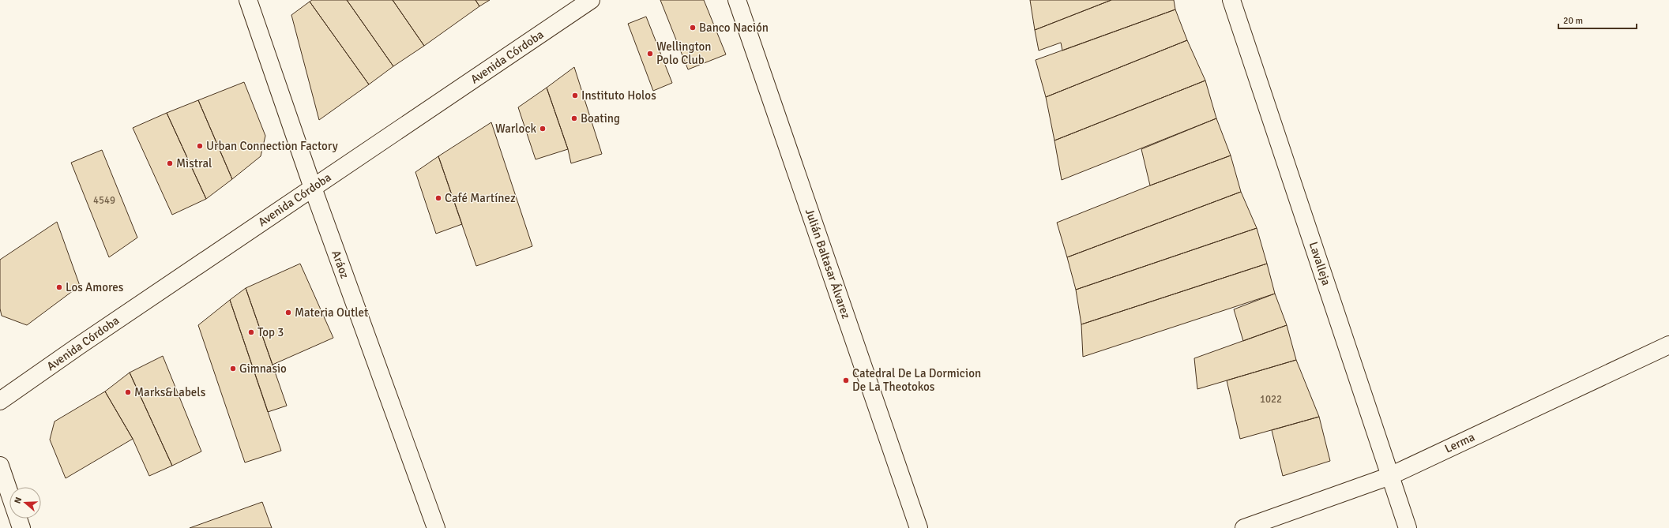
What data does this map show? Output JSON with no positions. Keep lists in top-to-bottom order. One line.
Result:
{"streets":{"street":["Avenida Córdoba","Julián Baltasar Álvarez","Lavalleja","Aráoz","Lerma"]},"crossings":[["Avenida Córdoba","Aráoz"],["Lavalleja","Lerma"]],"places":["Banco Nación","Wellington Polo Club","Instituto Holos","Boating","Warlock","Urban Connection Factory","Mistral","Café Martínez","Los Amores","Materia Outlet","Top 3","Gimnasio","Catedral De La Dormicion De La Theotokos","Marks&Labels"],"house_numbers":["4549","1022"],"scale_bar":"20 m","north":"left"}
